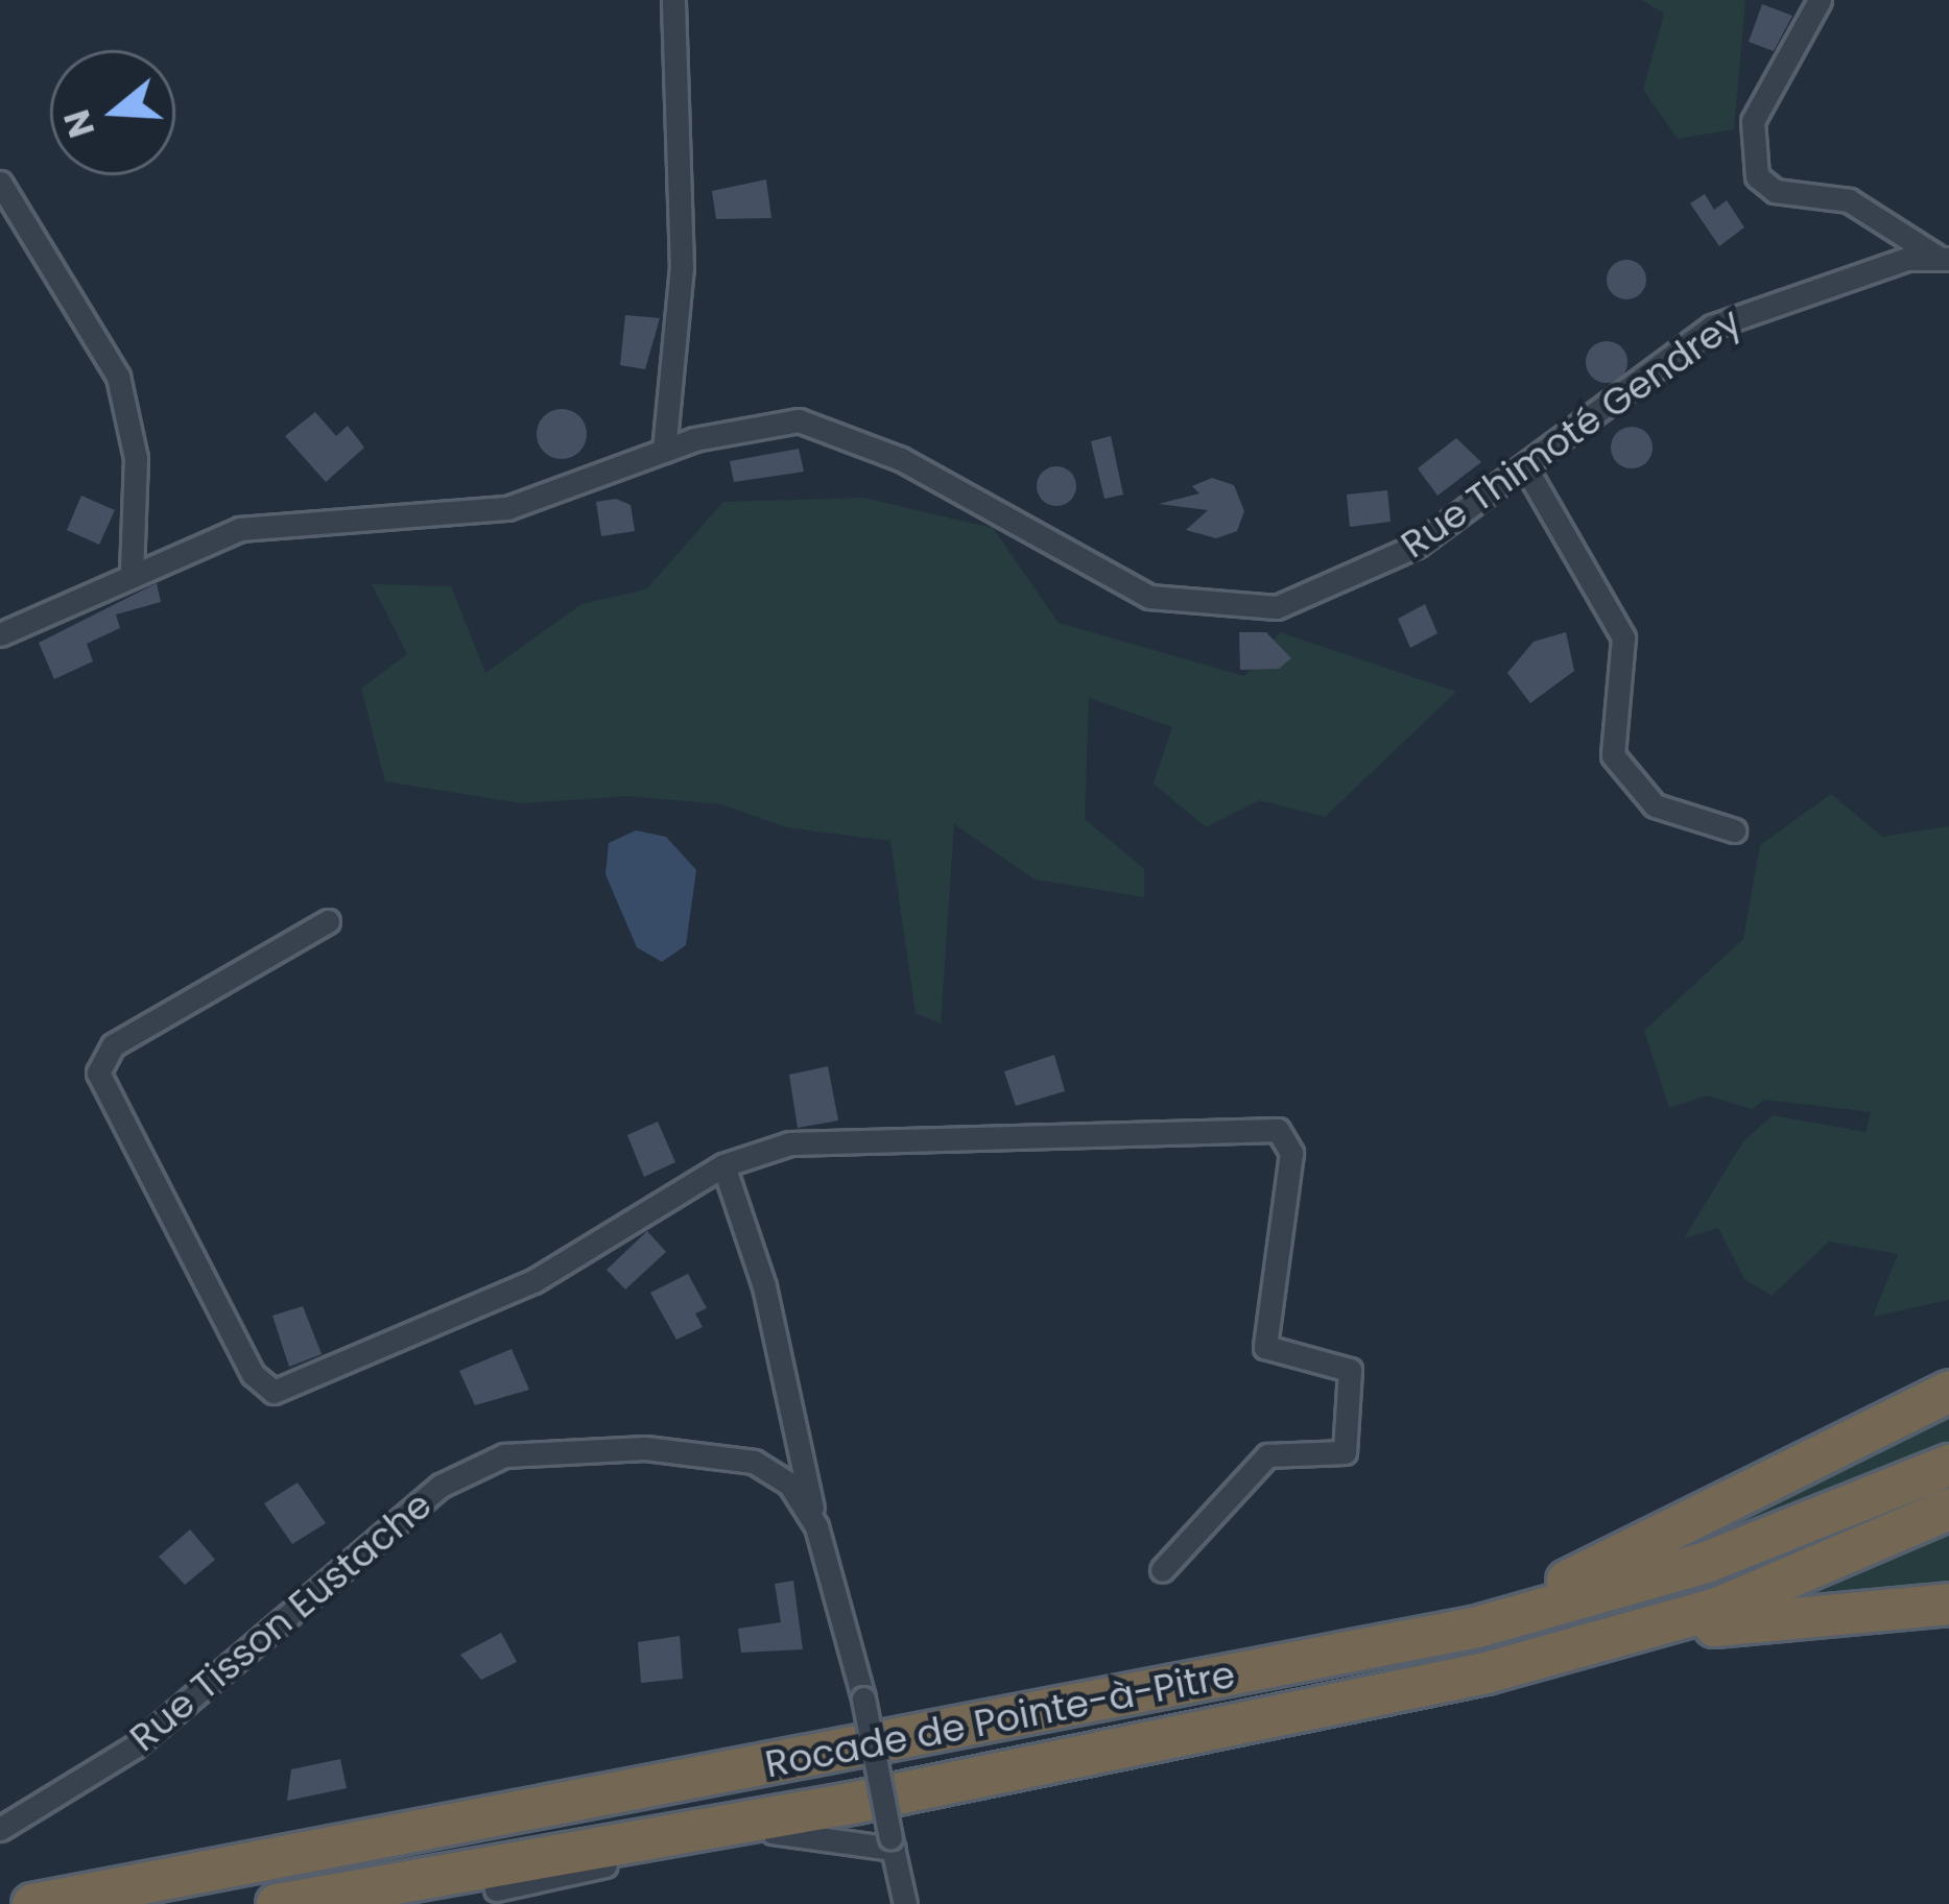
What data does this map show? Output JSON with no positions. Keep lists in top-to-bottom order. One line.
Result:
{"streets":{"highway":["Rocade de Pointe-à-Pitre"],"street":["Rue Thimoté Gendrey","Rue Tisson Eustache"]},"north":"left"}
